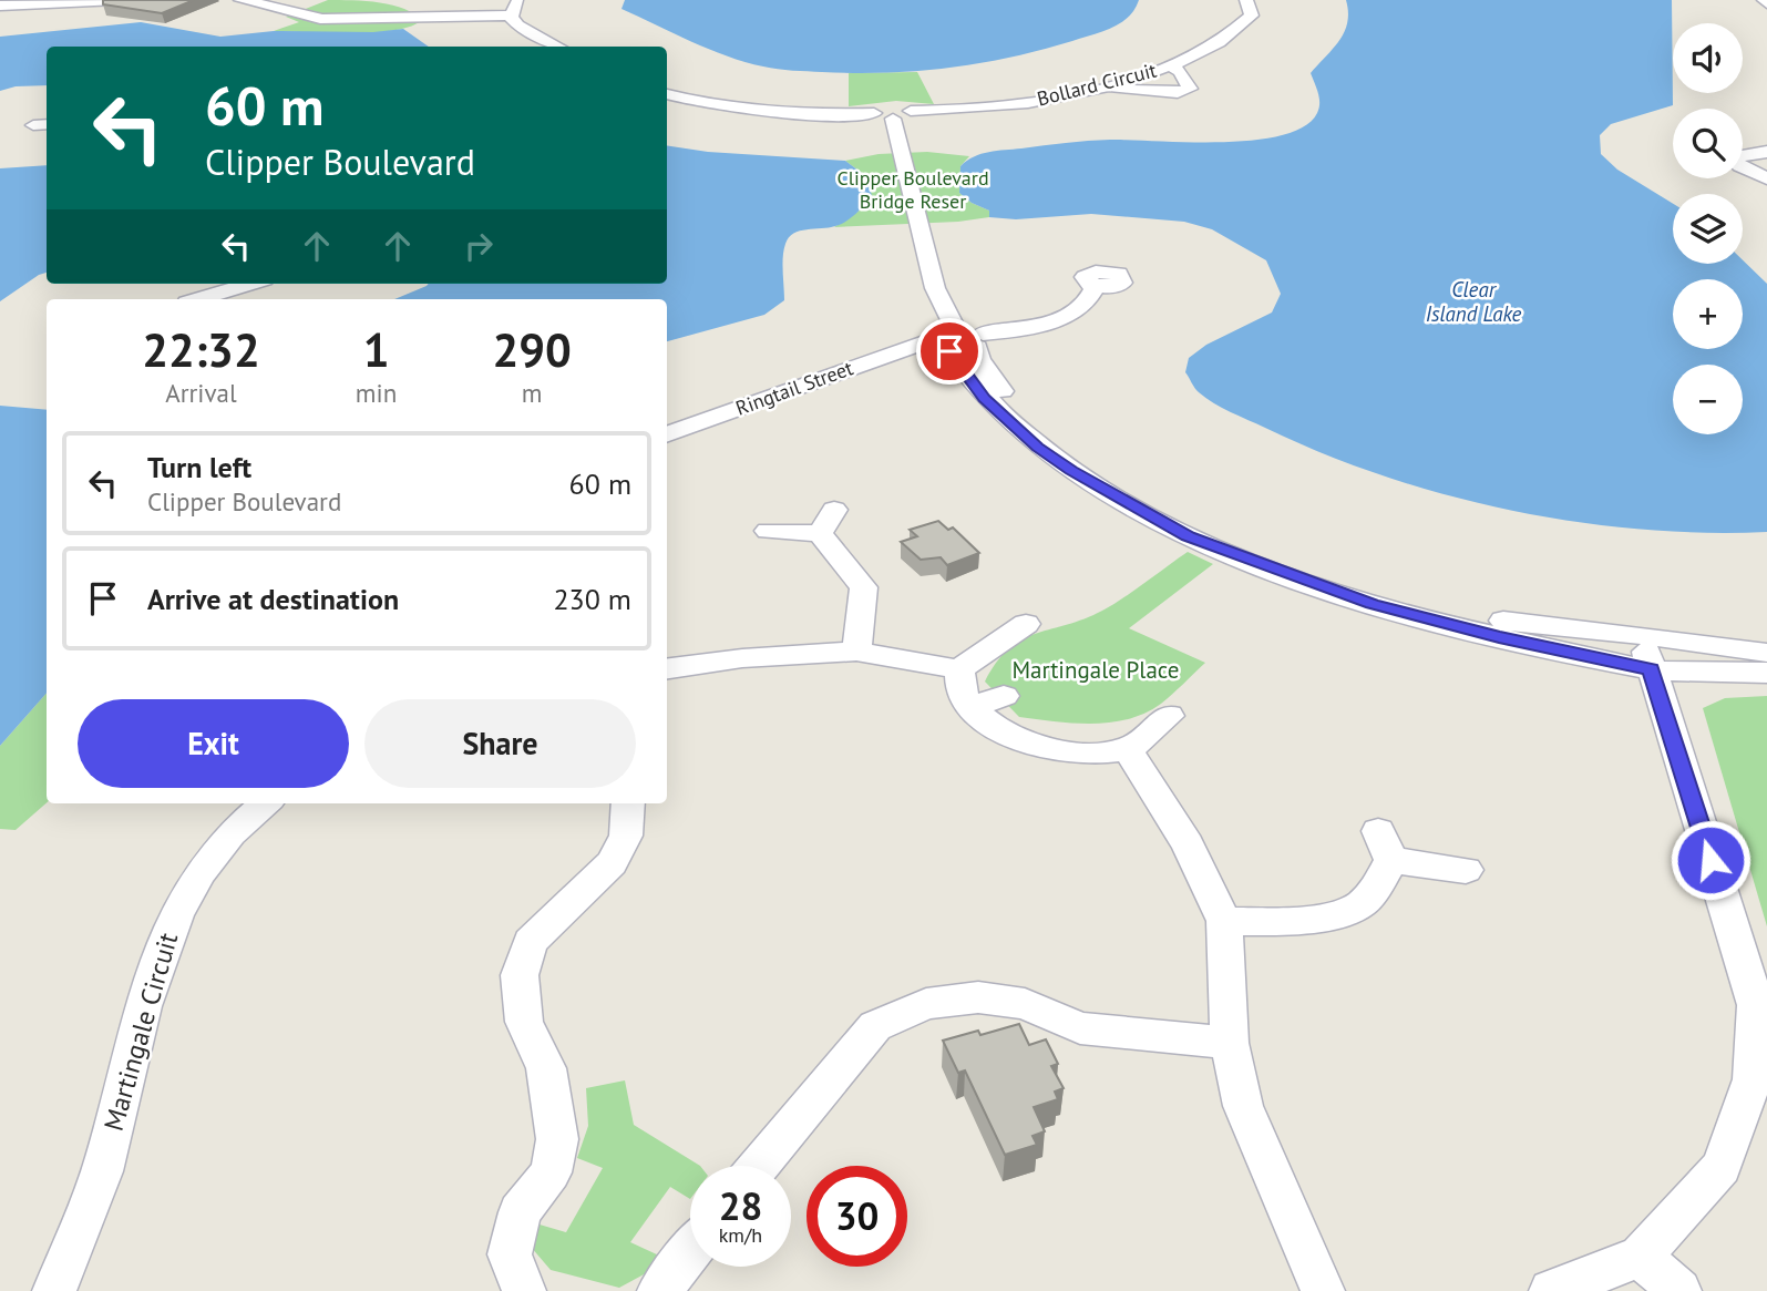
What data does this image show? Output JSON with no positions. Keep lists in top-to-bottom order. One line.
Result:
{"streets":{"street":["Bollard Circuit","Ringtail Street","Martingale Circuit"]},"water":["Clear Island Lake"],"parks":["Clipper Boulevard Bridge Reser","Martingale Place"],"page":{"map_buttons":["+","−"],"turn":["60 m","Clipper Boulevard"],"eta":["22:32","Arrival","1","min","290","m"],"list":[{"name":"Turn left","note":"Clipper Boulevard","value":"60 m"},{"name":"Arrive at destination","value":"230 m"}],"buttons":["Exit","Share"],"speed":"28 km/h","limit":"30"}}
